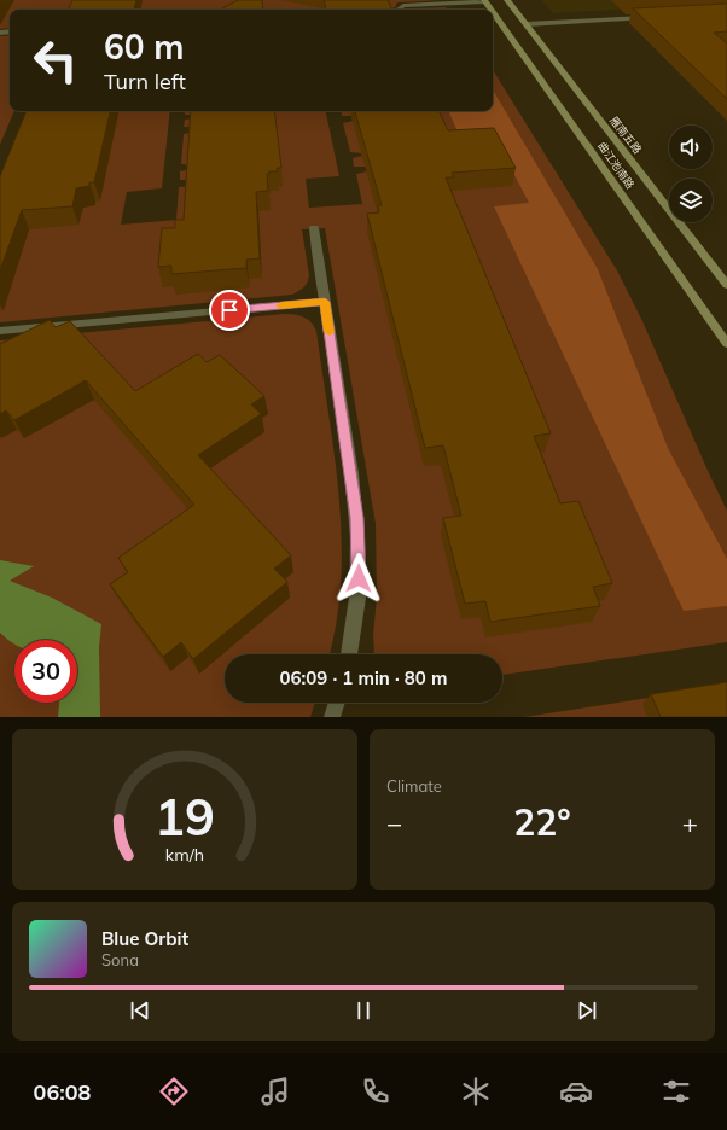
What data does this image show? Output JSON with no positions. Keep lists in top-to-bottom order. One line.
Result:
{"streets":{"main road":["雁南五路","曲江池南路"]},"page":{"turn":["60 m","Turn left"],"limit":"30","trip":"06:09 · 1 min · 80 m","tile":"Climate","heat":["−","22°","+"],"song":["Blue Orbit","Sona"],"tabs":"06:08","gauge":["19","km/h"]}}
